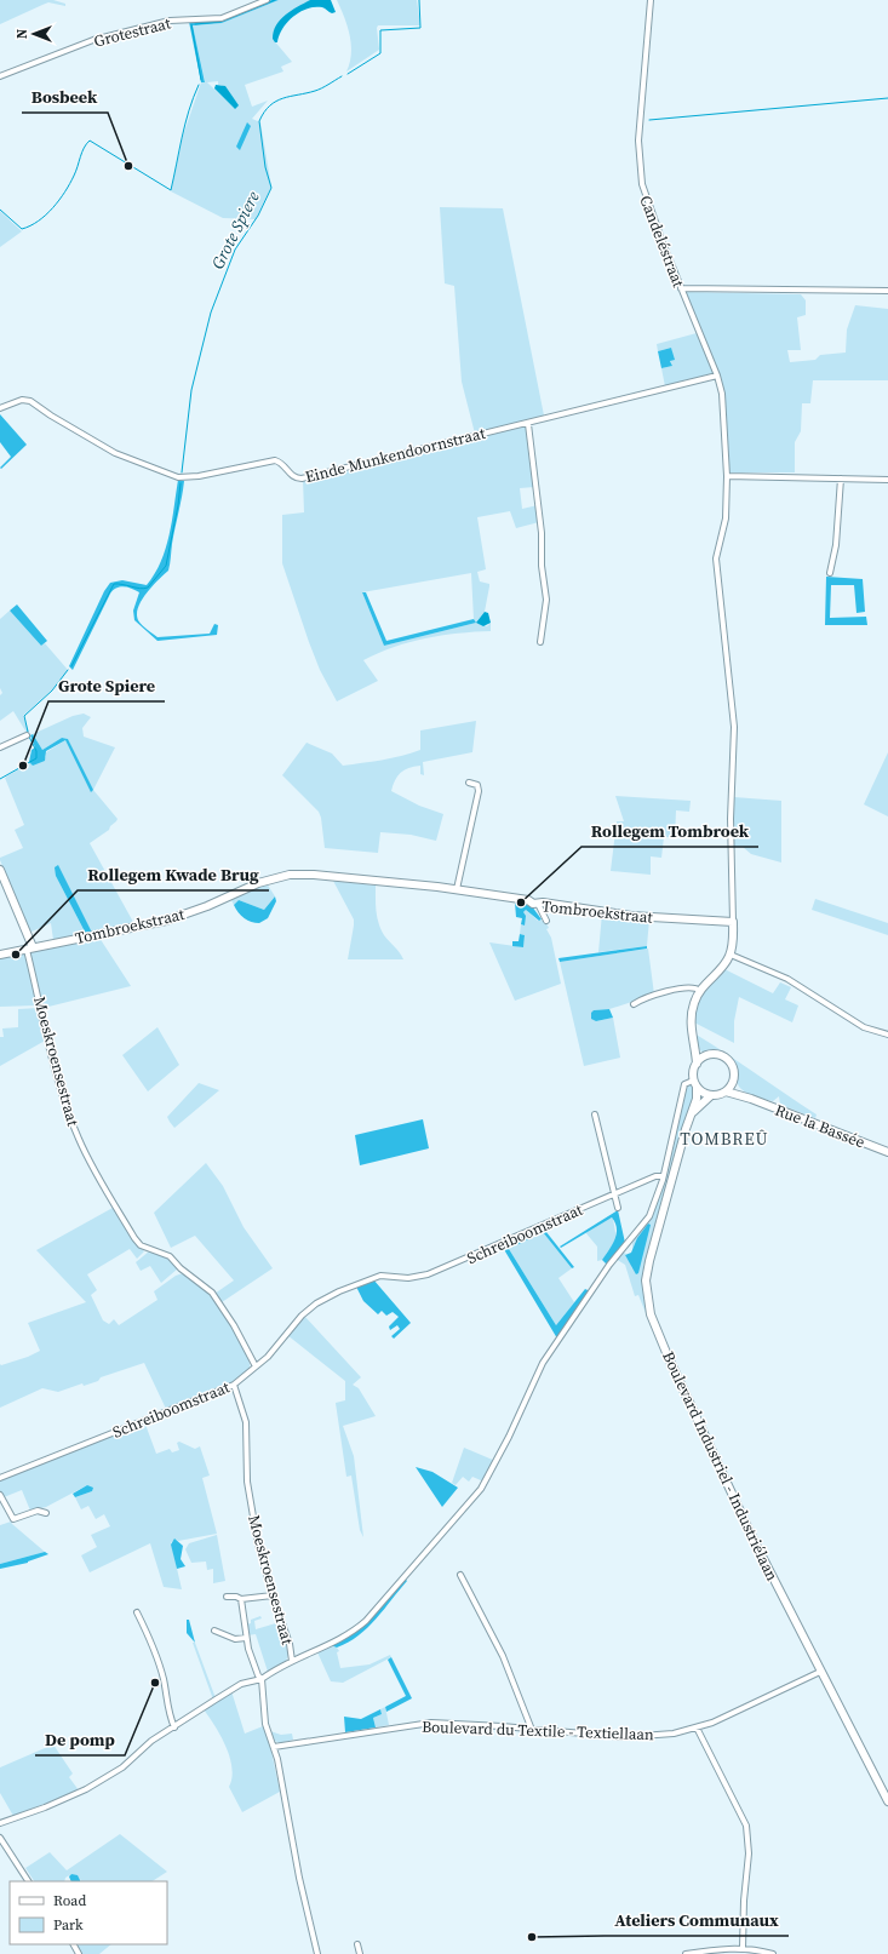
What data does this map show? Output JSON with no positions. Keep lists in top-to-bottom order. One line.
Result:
{"streets":{"main road":["Tombroekstraat","Rue la Bassée","Boulevard Industriel - Industriélaan"],"street":["Grotestraat","Candeléstraat","Einde Munkendoornstraat","Moeskroensestraat","Schreiboomstraat","Boulevard du Textile - Textiellaan"]},"crossings":[["Candeléstraat","Einde Munkendoornstraat"],["Candeléstraat","Tombroekstraat"],["Tombroekstraat","Moeskroensestraat"],["Moeskroensestraat","Schreiboomstraat"],["Rue la Bassée","Boulevard Industriel - Industriélaan"],["Boulevard Industriel - Industriélaan","Boulevard du Textile - Textiellaan"]],"districts":["TOMBREÛ"],"water":["Grote Spiere"],"places":["Bosbeek","Grote Spiere","Rollegem Tombroek","Rollegem Kwade Brug","De pomp","Ateliers Communaux"],"legend":["Road","Park"],"north":"left"}
